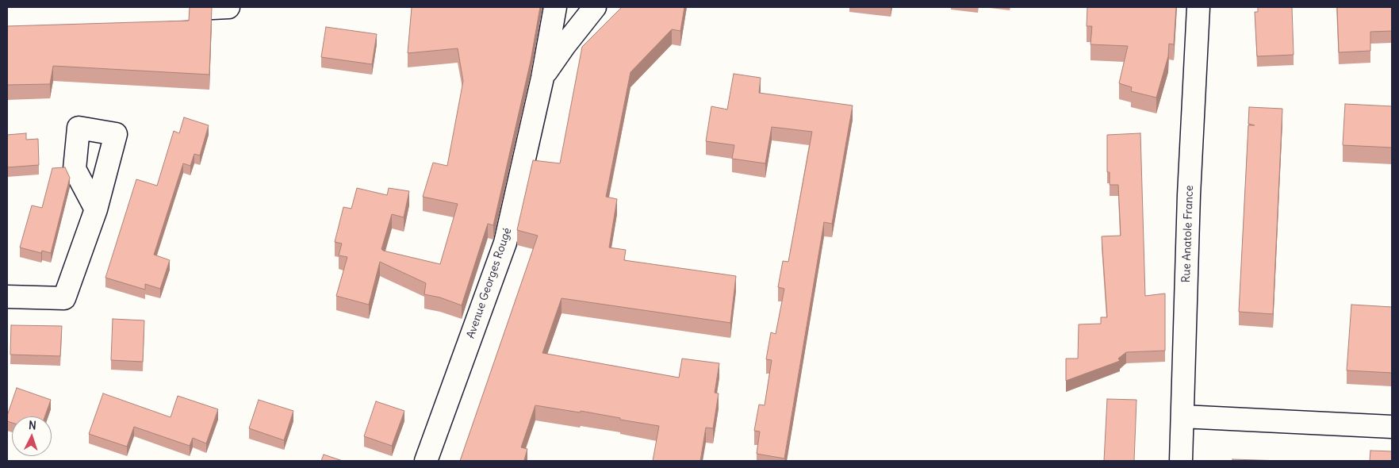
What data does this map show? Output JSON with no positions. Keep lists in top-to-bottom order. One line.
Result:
{"streets":{"street":["Rue Anatole France","Avenue Georges Rougé"]},"north":"top"}
